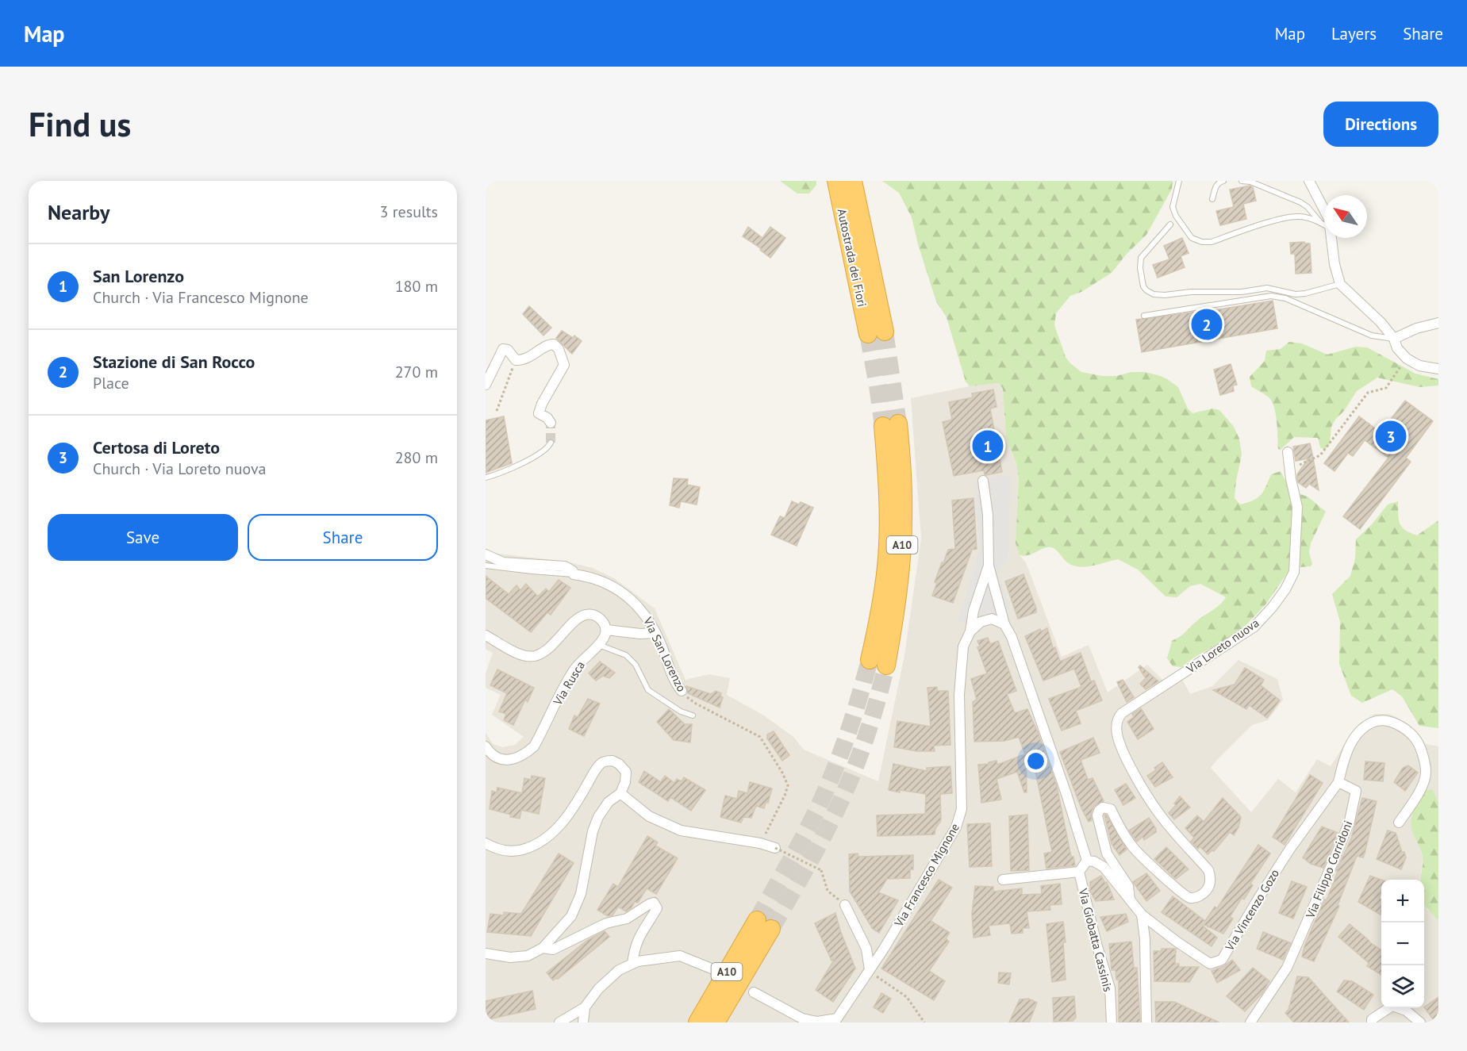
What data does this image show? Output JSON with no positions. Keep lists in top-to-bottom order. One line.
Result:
{"streets":{"highway":["Autostrada dei Fiori","A10"],"street":["Via Loreto nuova","Via San Lorenzo","Via Rusca","Via Filippo Corridoni","Via Francesco Mignone","Via Vincenzo Gozo","Via Giobatta Cassinis"]},"crossings":[["Via Filippo Corridoni","Via Vincenzo Gozo"],["Via Francesco Mignone","Via Giobatta Cassinis"]],"north":"top left","page":{"header":"Map","nav":["Map","Layers","Share"],"buttons":["Directions",["Save","Share"]],"title":"Find us","heading":["Nearby","3 results"],"list":[{"mark":"1","name":"San Lorenzo","note":"Church · Via Francesco Mignone","value":"180 m"},{"mark":"2","name":"Stazione di San Rocco","note":"Place","value":"270 m"},{"mark":"3","name":"Certosa di Loreto","note":"Church · Via Loreto nuova","value":"280 m"}],"pins":["2","3","1"],"map_buttons":["+","−"]}}
